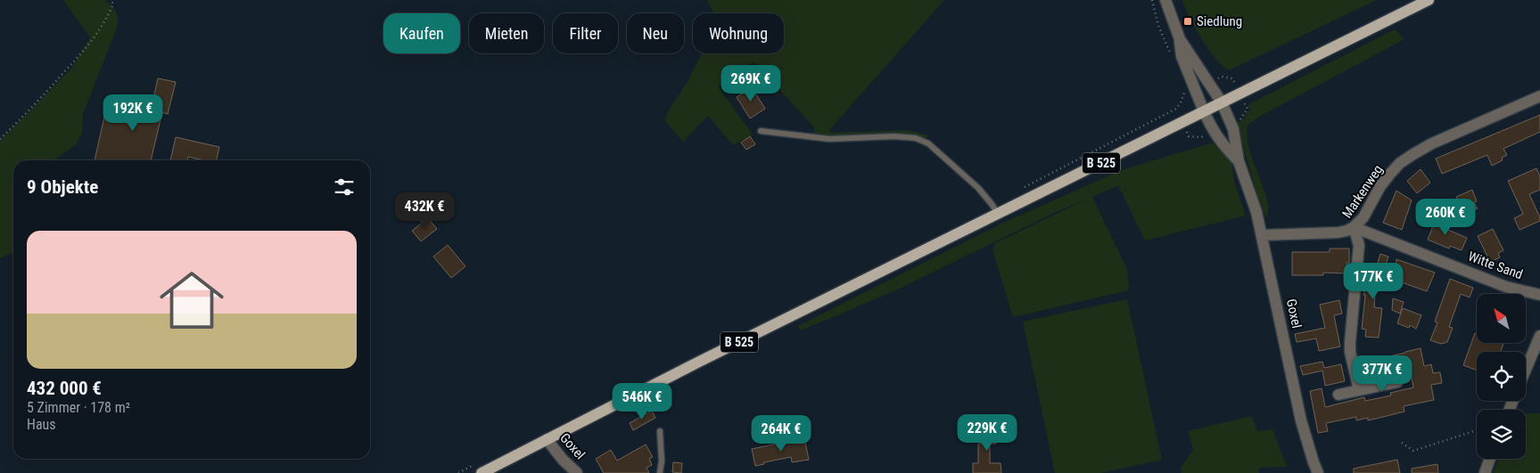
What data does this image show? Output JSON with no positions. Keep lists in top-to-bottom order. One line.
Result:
{"streets":{"main road":["B 525"],"street":["Markenweg","Witte Sand","Goxel"]},"crossings":[["B 525","Goxel"],["Markenweg","Witte Sand"]],"places":{"transit":["Siedlung"]},"north":"top left","page":{"chip":["Kaufen","Mieten","Filter","Neu","Wohnung"],"price":["269K €","192K €","432K €","260K €","177K €","377K €","546K €","229K €","264K €"],"heading":"9 Objekte","list":[{"name":"432 000 €","note":"5 Zimmer · 178 m² · Haus"}]}}
